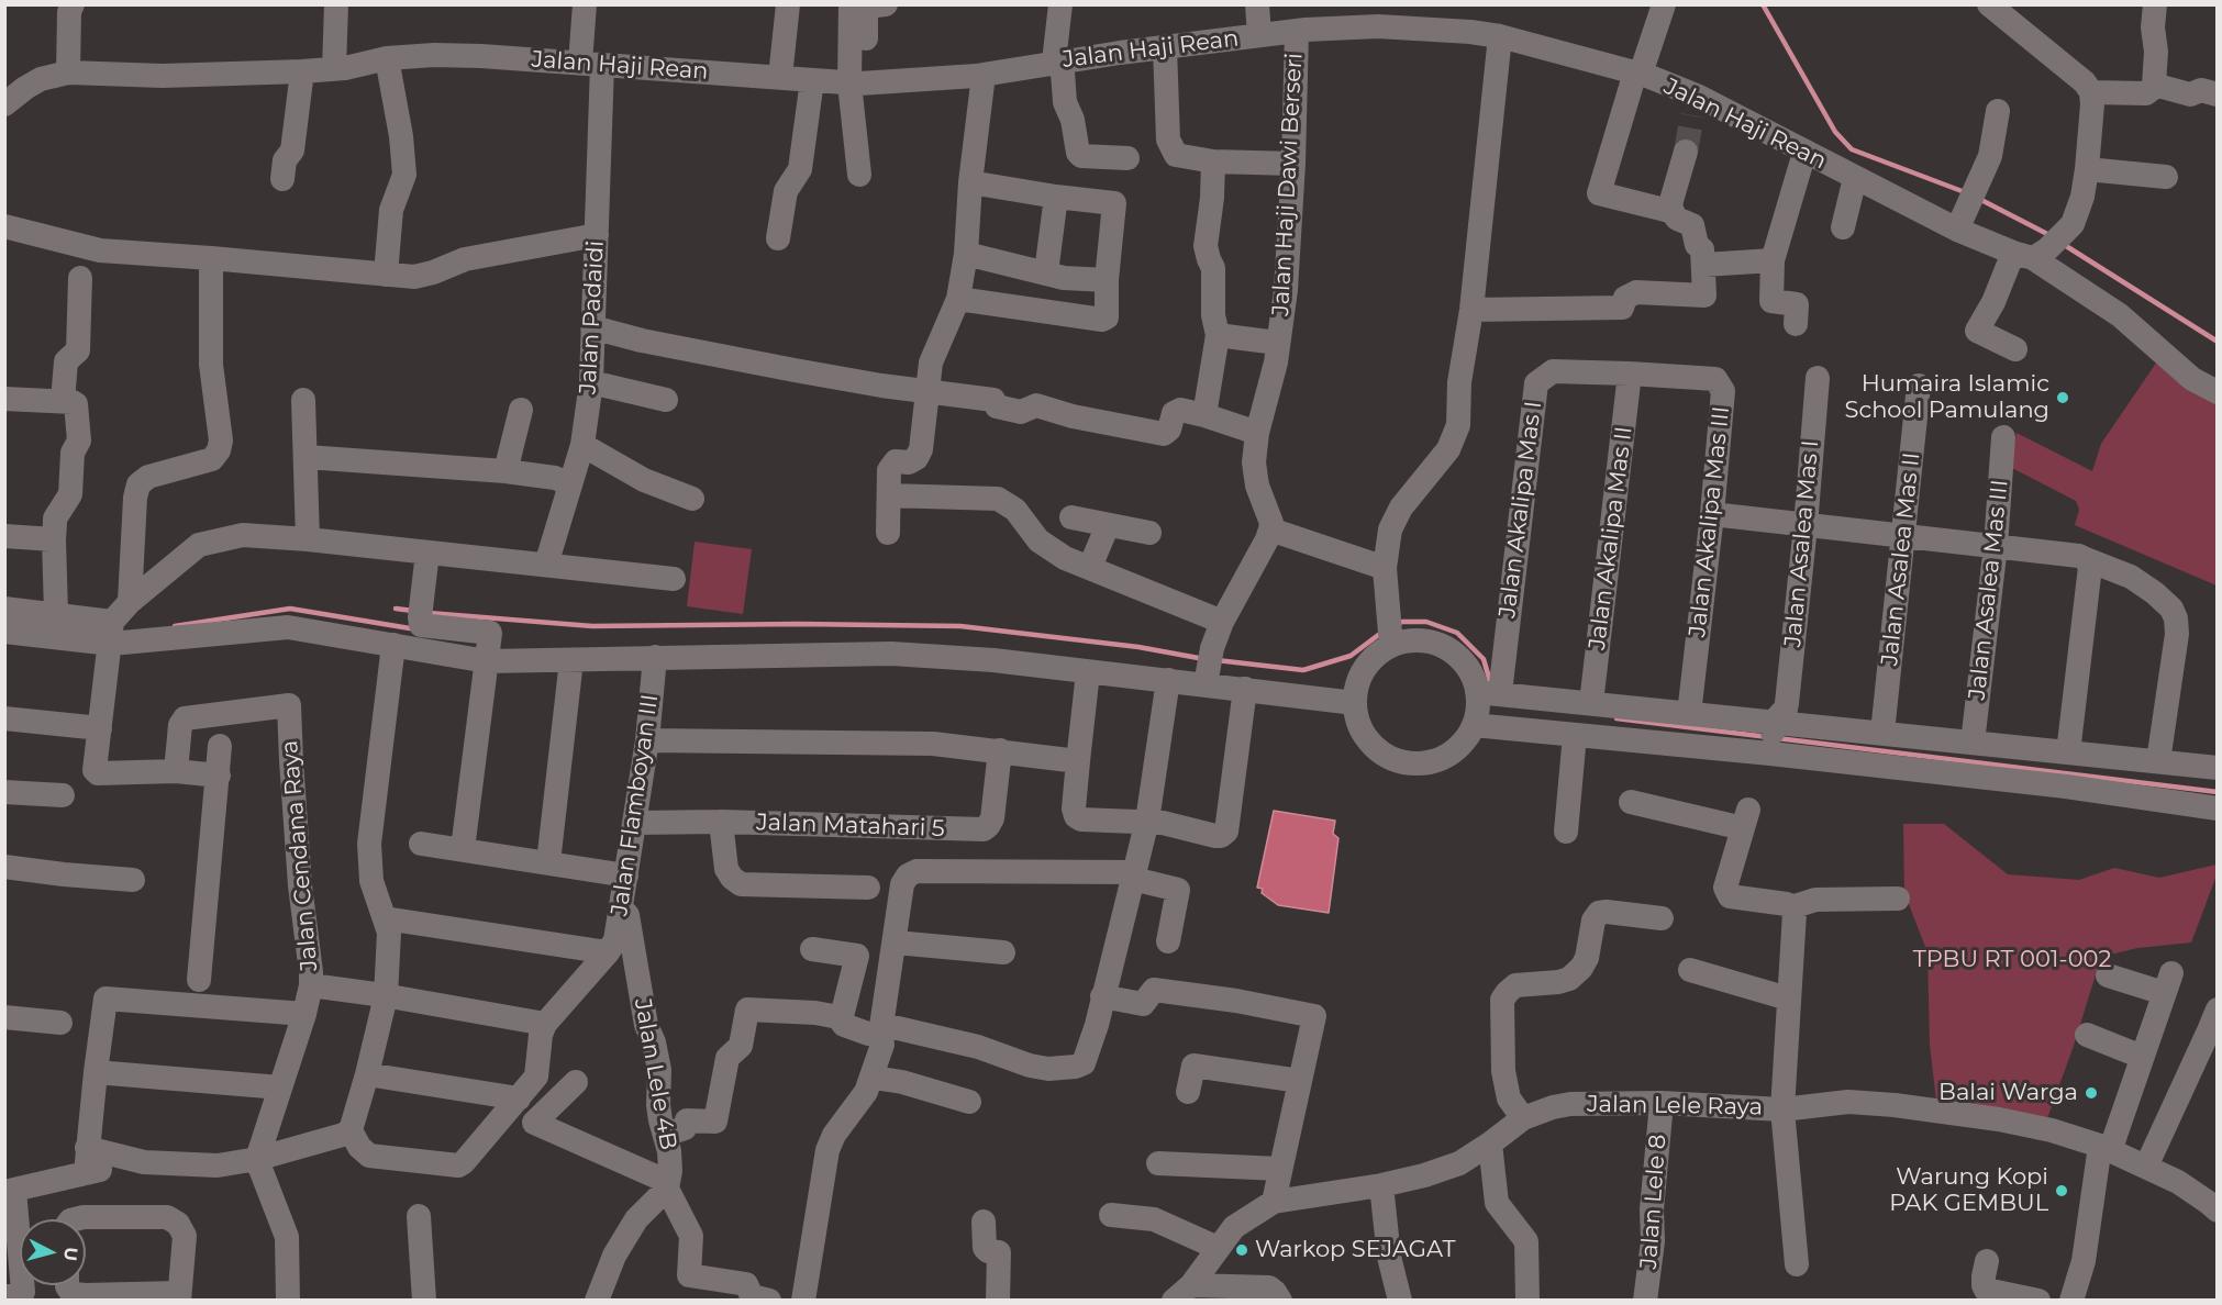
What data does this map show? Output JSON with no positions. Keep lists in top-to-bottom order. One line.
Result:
{"streets":{"street":["Jalan Haji Rean","Jalan Haji Dawi Berseri","Jalan Padaidi","Jalan Akalipa Mas I","Jalan Akalipa Mas III","Jalan Akalipa Mas II","Jalan Asalea Mas I","Jalan Asalea Mas II","Jalan Asalea Mas III","Jalan Flamboyan III","Jalan Matahari 5","Jalan Cendana Raya","Jalan Lele 4B","Jalan Lele Raya","Jalan Lele 8"]},"crossings":[["Jalan Haji Rean","Jalan Haji Dawi Berseri"],["Jalan Haji Rean","Jalan Padaidi"],["Jalan Akalipa Mas I","Jalan Akalipa Mas III"],["Jalan Akalipa Mas I","Jalan Akalipa Mas II"],["Jalan Akalipa Mas III","Jalan Akalipa Mas II"],["Jalan Flamboyan III","Jalan Matahari 5"],["Jalan Flamboyan III","Jalan Lele 4B"],["Jalan Lele Raya","Jalan Lele 8"]],"parks":["TPBU RT 001-002"],"places":["Humaira Islamic School Pamulang","Balai Warga","Warung Kopi PAK GEMBUL","Warkop SEJAGAT"],"north":"right"}
